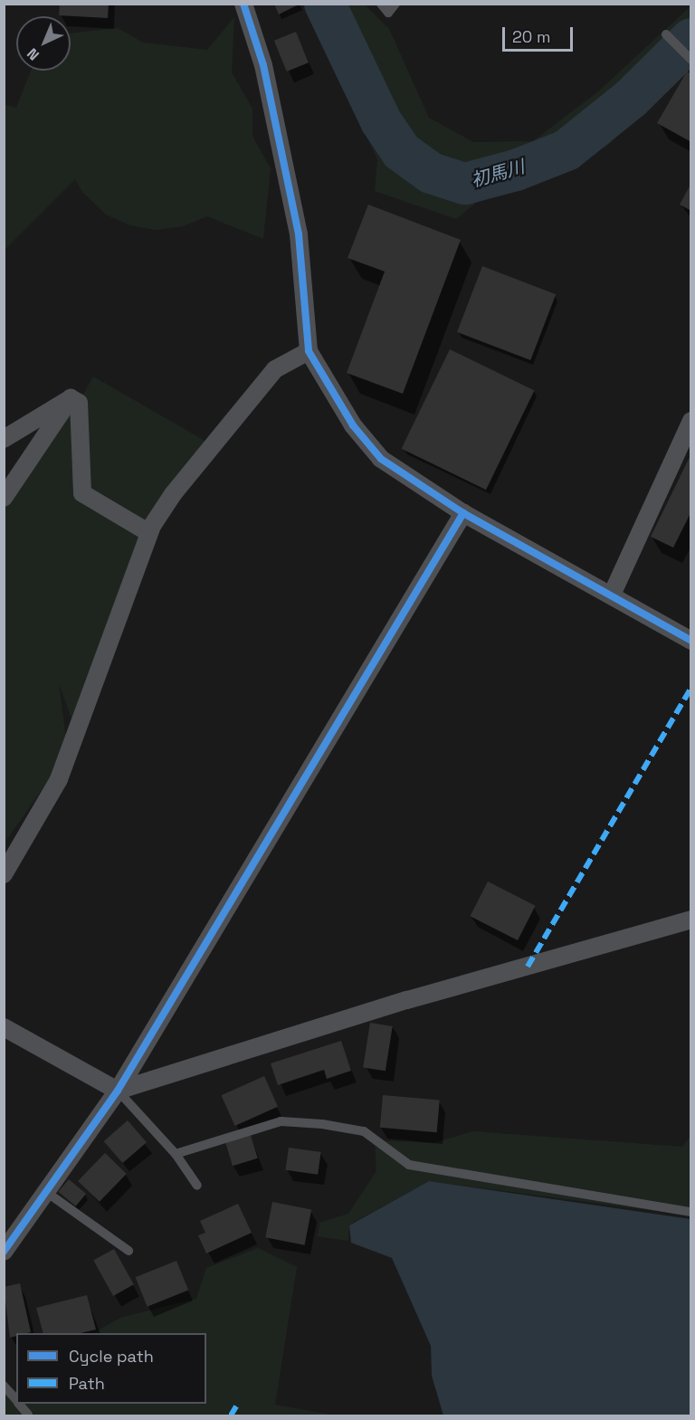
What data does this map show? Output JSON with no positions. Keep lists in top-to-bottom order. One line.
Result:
{"water":["初馬川"],"legend":["Cycle path","Path"],"scale_bar":"20 m","north":"bottom left"}
